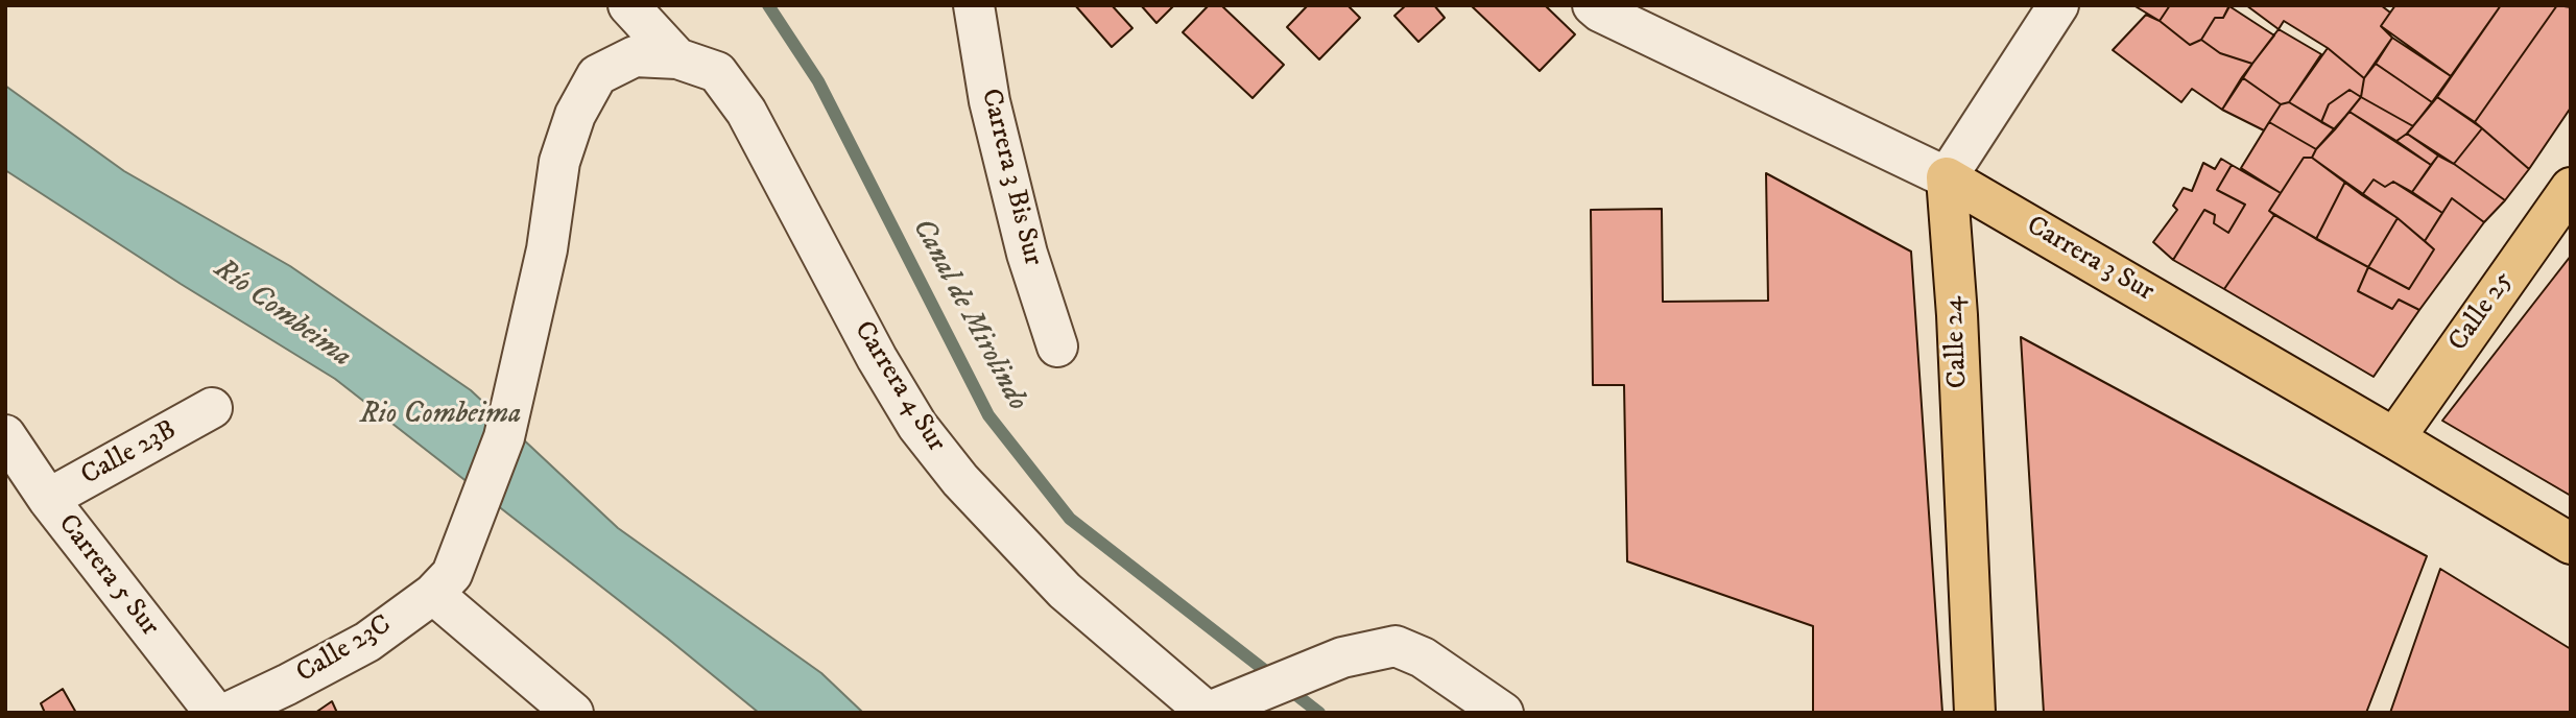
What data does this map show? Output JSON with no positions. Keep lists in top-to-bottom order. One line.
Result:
{"streets":{"main road":["Carrera 3 Sur","Calle 25","Calle 24"],"street":["Carrera 3 Bis Sur","Carrera 4 Sur","Calle 23B","Carrera 5 Sur","Calle 23C"]},"crossings":[["Carrera 3 Sur","Calle 25"],["Carrera 3 Sur","Calle 24"],["Calle 23B","Carrera 5 Sur"]],"water":["Río Combeima","Canal de Mirolindo","Rio Combeima"]}
